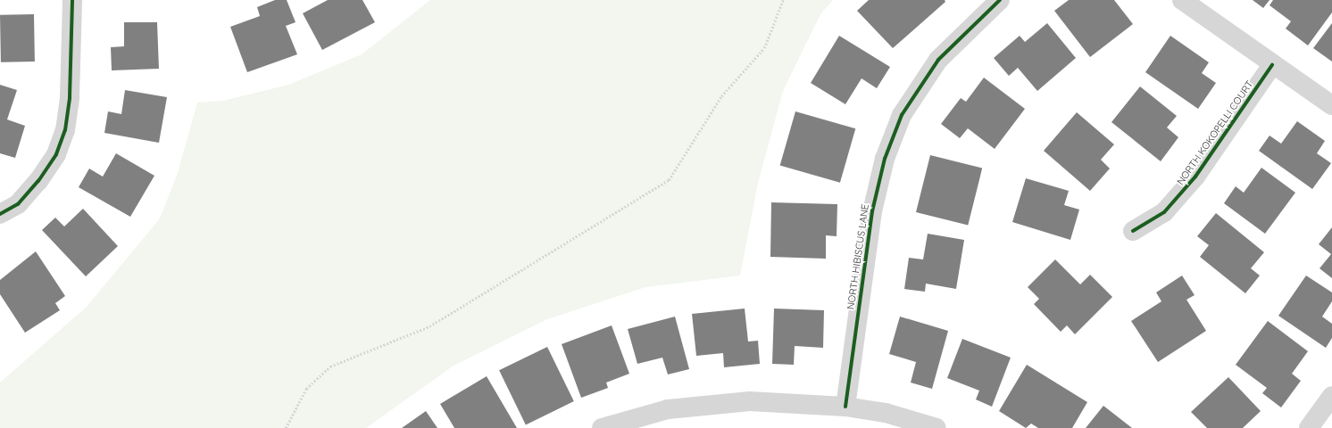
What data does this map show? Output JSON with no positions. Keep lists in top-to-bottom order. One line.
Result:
{"streets":{"street":["NORTH KOKOPELLI COURT","NORTH HIBISCUS LANE"]}}
